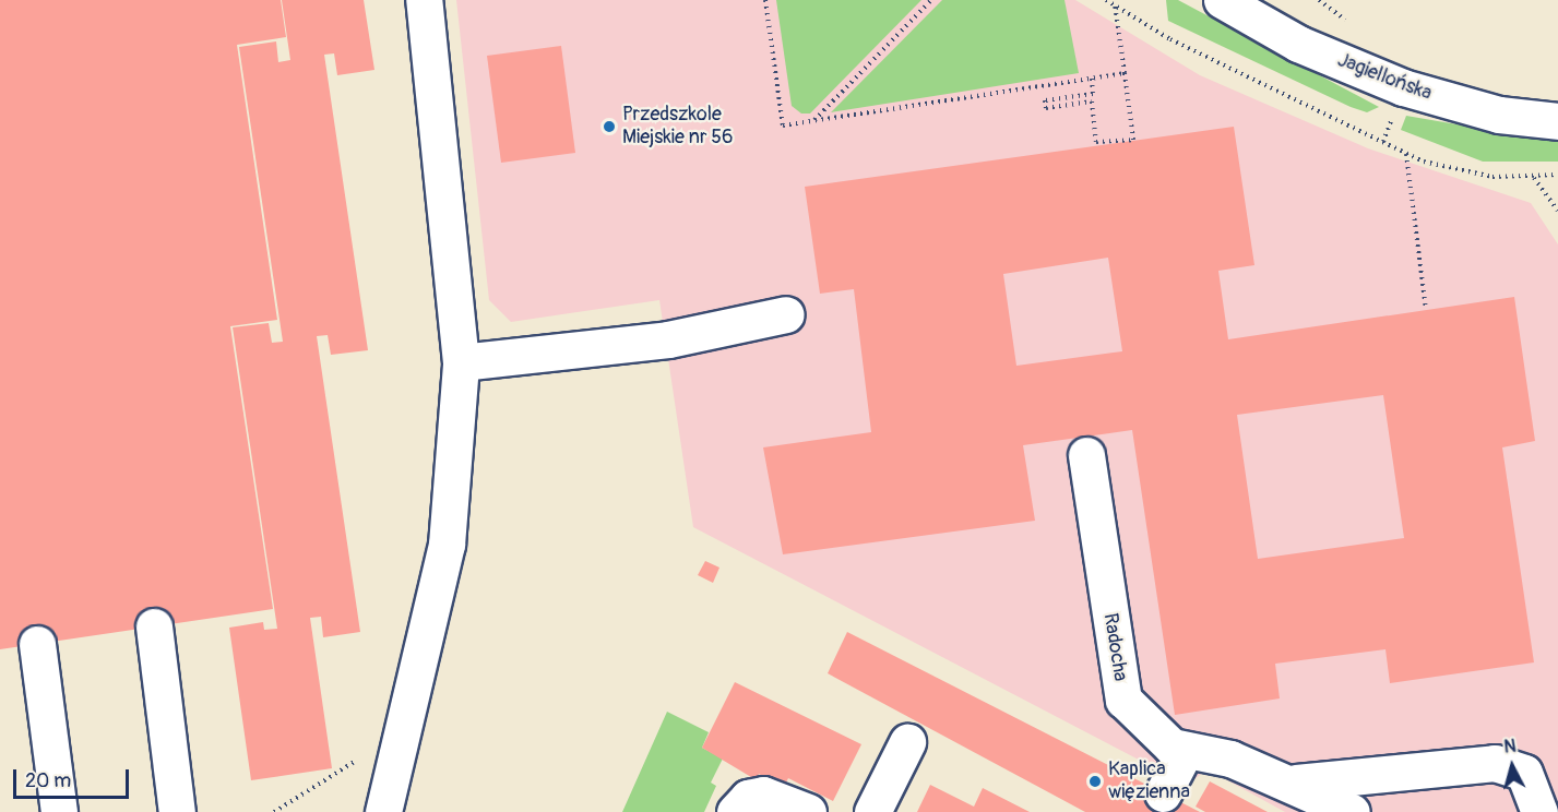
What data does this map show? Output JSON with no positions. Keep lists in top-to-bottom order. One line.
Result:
{"streets":{"street":["Jagiellońska","Radocha"]},"places":["Przedszkole Miejskie nr 56","Kaplica więzienna"],"scale_bar":"20 m","north":"top"}
